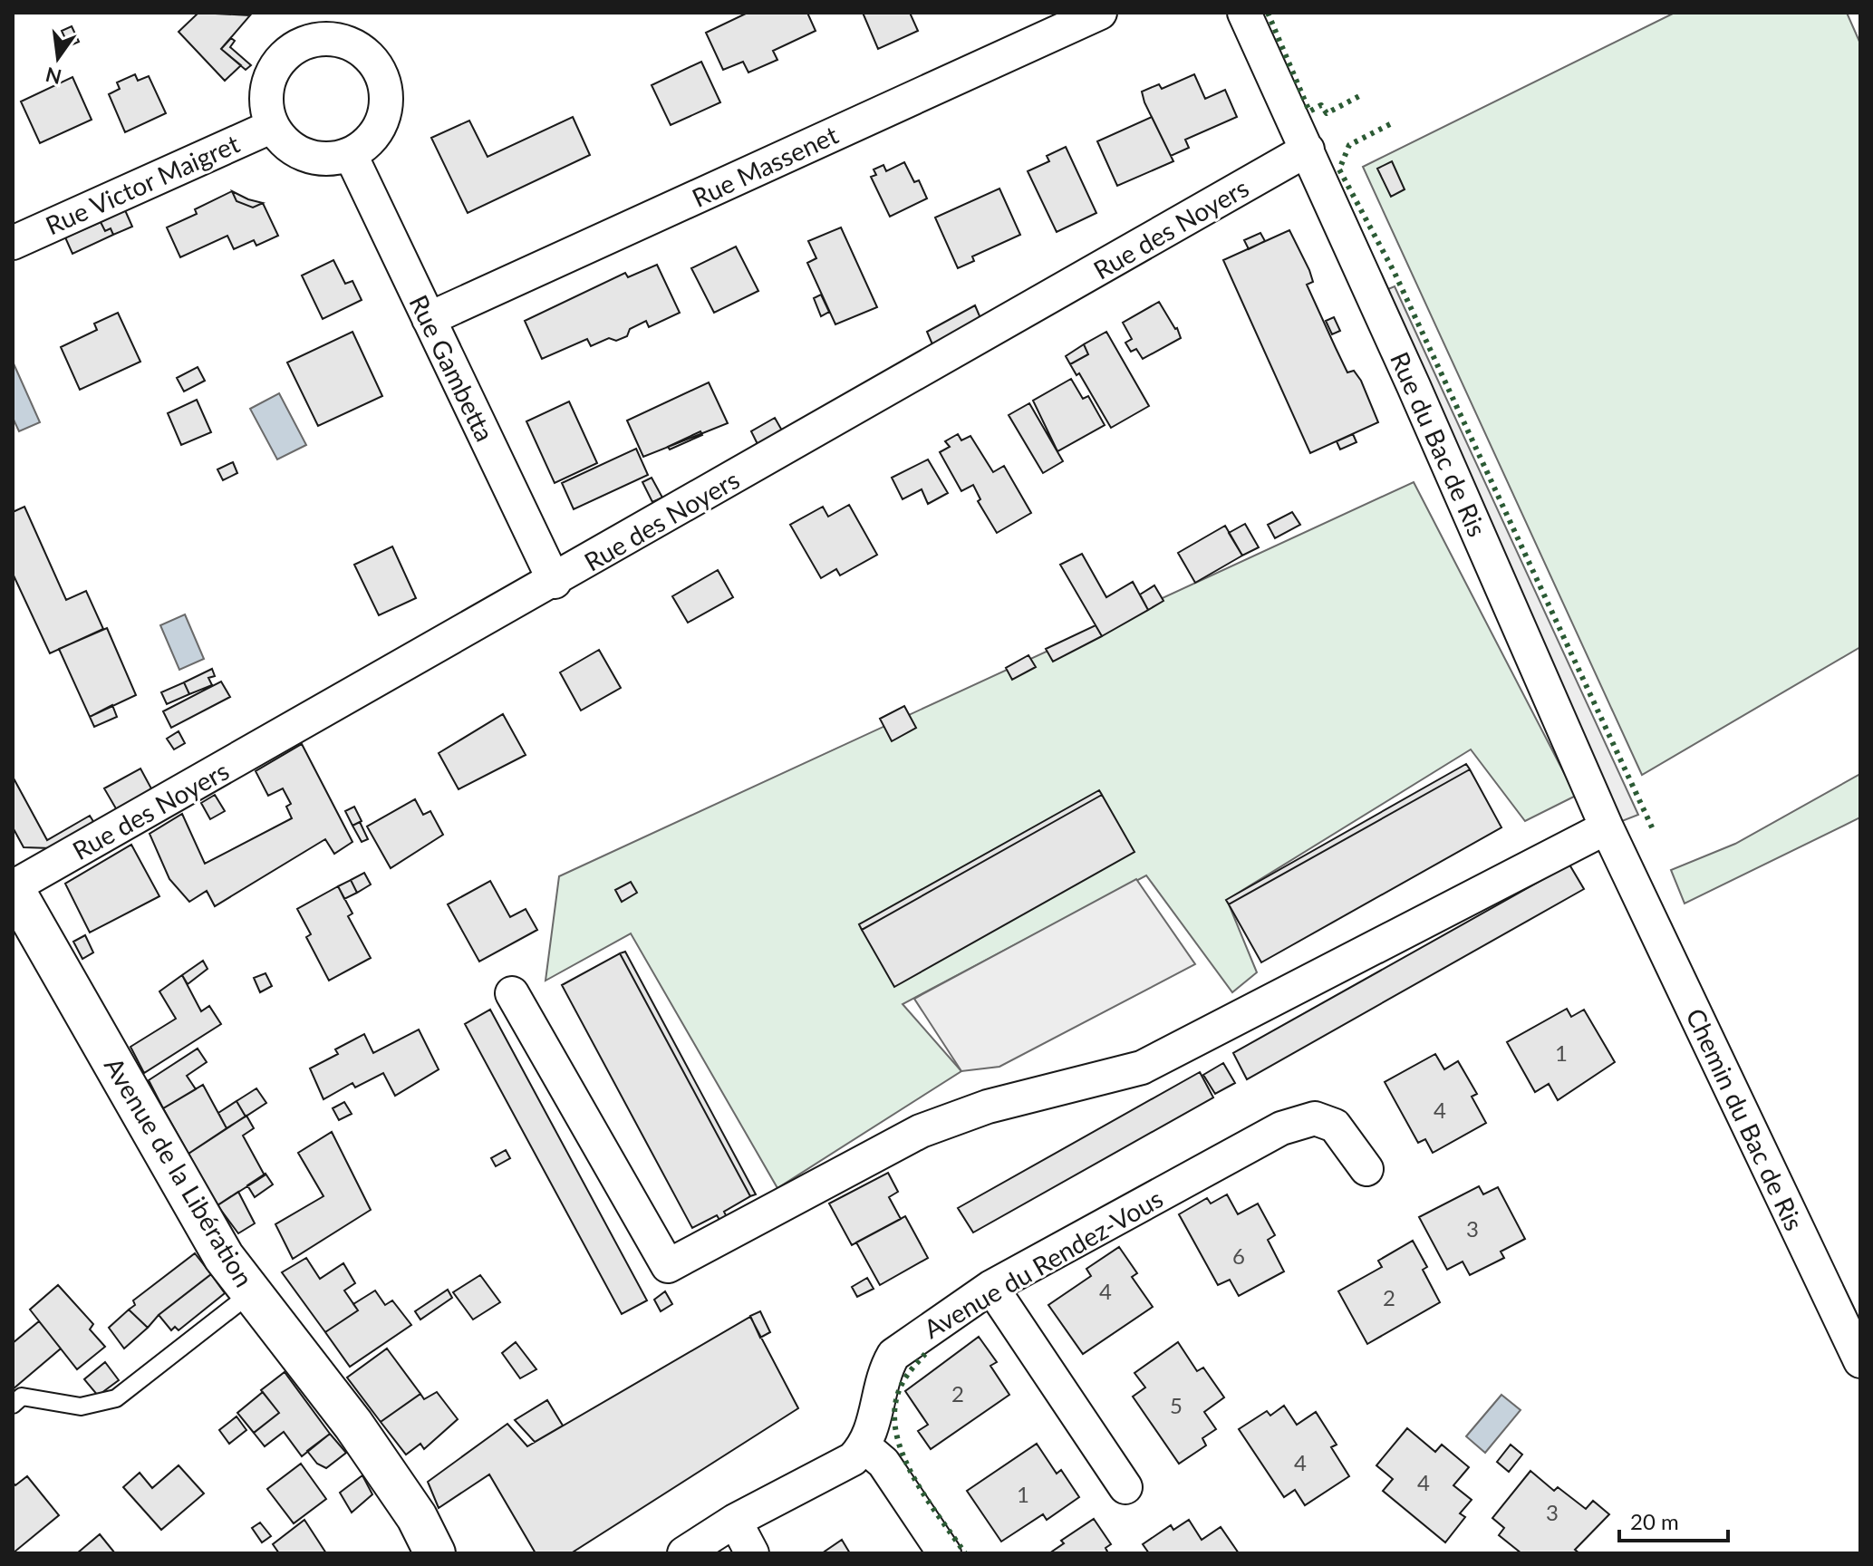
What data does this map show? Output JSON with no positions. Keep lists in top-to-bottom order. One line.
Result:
{"streets":{"main road":["Avenue de la Libération"],"street":["Rue Massenet","Rue Victor Maigret","Rue des Noyers","Rue Gambetta","Rue du Bac de Ris","Chemin du Bac de Ris","Avenue du Rendez-Vous"]},"crossings":[["Rue Massenet","Rue Gambetta"],["Rue Victor Maigret","Rue Gambetta"],["Rue des Noyers","Rue Gambetta"],["Rue des Noyers","Rue du Bac de Ris"],["Rue des Noyers","Avenue de la Libération"],["Rue du Bac de Ris","Chemin du Bac de Ris"]],"house_numbers":["1","4","3","6","4","2","2","5","4","4","1","3"],"scale_bar":"20 m","north":"bottom"}
